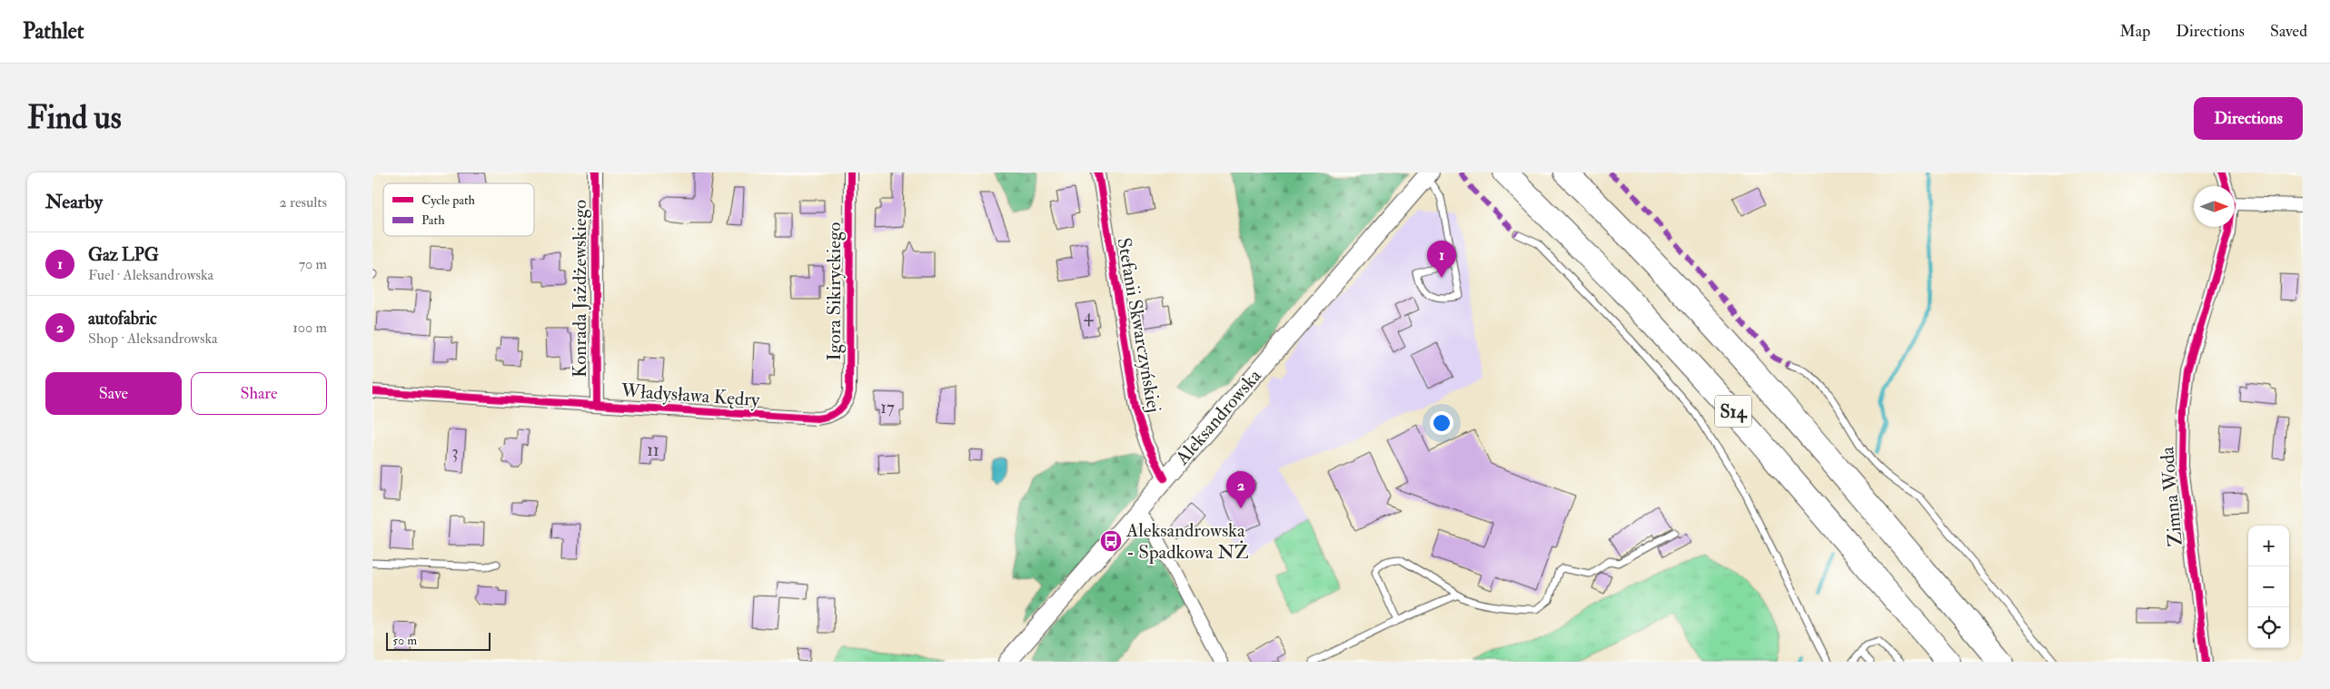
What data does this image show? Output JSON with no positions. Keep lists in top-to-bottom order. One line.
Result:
{"streets":{"highway":["S14"],"main road":["Aleksandrowska"],"street":["Konrada Jażdżewskiego","Igora Sikiryckiego","Stefanii Skwarczyńskiej","Władysława Kędry","Zimna Woda"]},"crossings":[["Konrada Jażdżewskiego","Władysława Kędry"],["Igora Sikiryckiego","Władysława Kędry"],["Stefanii Skwarczyńskiej","Aleksandrowska"]],"places":{"bus stop":["Aleksandrowska - Spadkowa NŻ"]},"house_numbers":["4","17","11","3"],"legend":["Cycle path","Path"],"scale_bar":"50 m","north":"right","page":{"header":"Pathlet","nav":["Map","Directions","Saved"],"buttons":["Directions",["Save","Share"]],"title":"Find us","heading":["Nearby","2 results"],"list":[{"mark":"1","name":"Gaz LPG","note":"Fuel · Aleksandrowska","value":"70 m"},{"mark":"2","name":"autofabric","note":"Shop · Aleksandrowska","value":"100 m"}],"pins":["1","2"],"map_buttons":["+","−"],"scale":"50 m"}}
